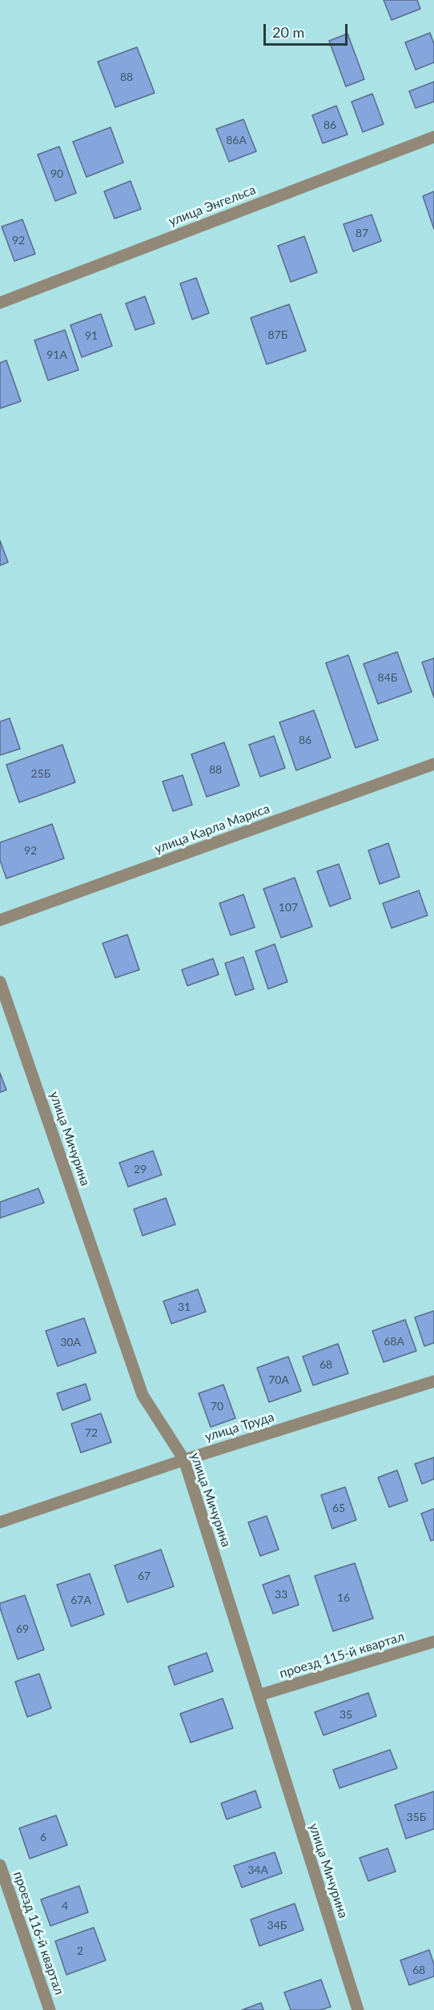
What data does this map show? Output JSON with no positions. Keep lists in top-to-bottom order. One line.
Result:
{"streets":{"street":["улица Энгельса","улица Карла Маркса","улица Мичурина","улица Труда","проезд 115-й квартал","проезд 116-й квартал"]},"crossings":[["улица Мичурина","улица Труда"],["улица Мичурина","проезд 115-й квартал"]],"house_numbers":["88","86","86А","90","87","92","87Б","91","91А","84Б","86","88","25Б","92","107","29","31","68А","30А","68","70А","70","72","65","67","33","16","67А","69","35","35Б","6","34А","4","34Б","2","68"],"scale_bar":"20 m"}
